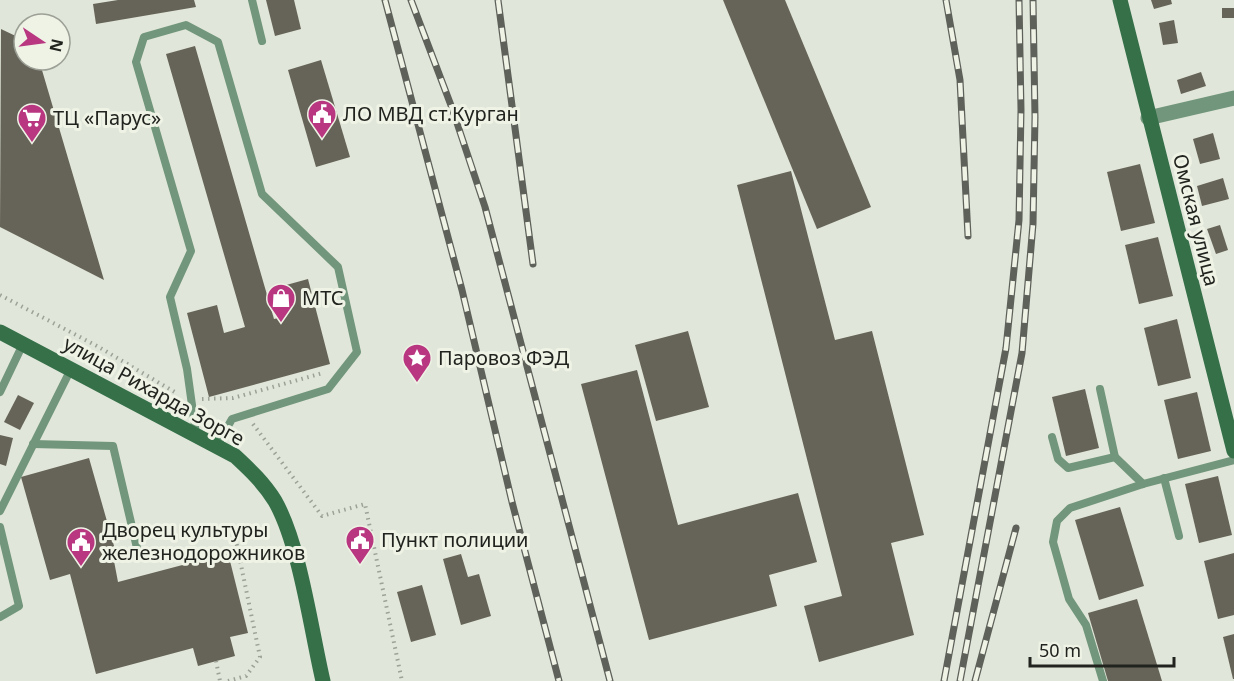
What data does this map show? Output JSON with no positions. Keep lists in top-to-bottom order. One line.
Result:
{"streets":{"main road":["Омская улица","улица Рихарда Зорге"]},"places":{"public building":["ЛО МВД ст.Курган","Пункт полиции","Дворец культуры железнодорожников"],"supermarket":["ТЦ «Парус»"],"shop":["МТС"],"place":["Паровоз ФЭД"]},"scale_bar":"50 m","north":"right"}
